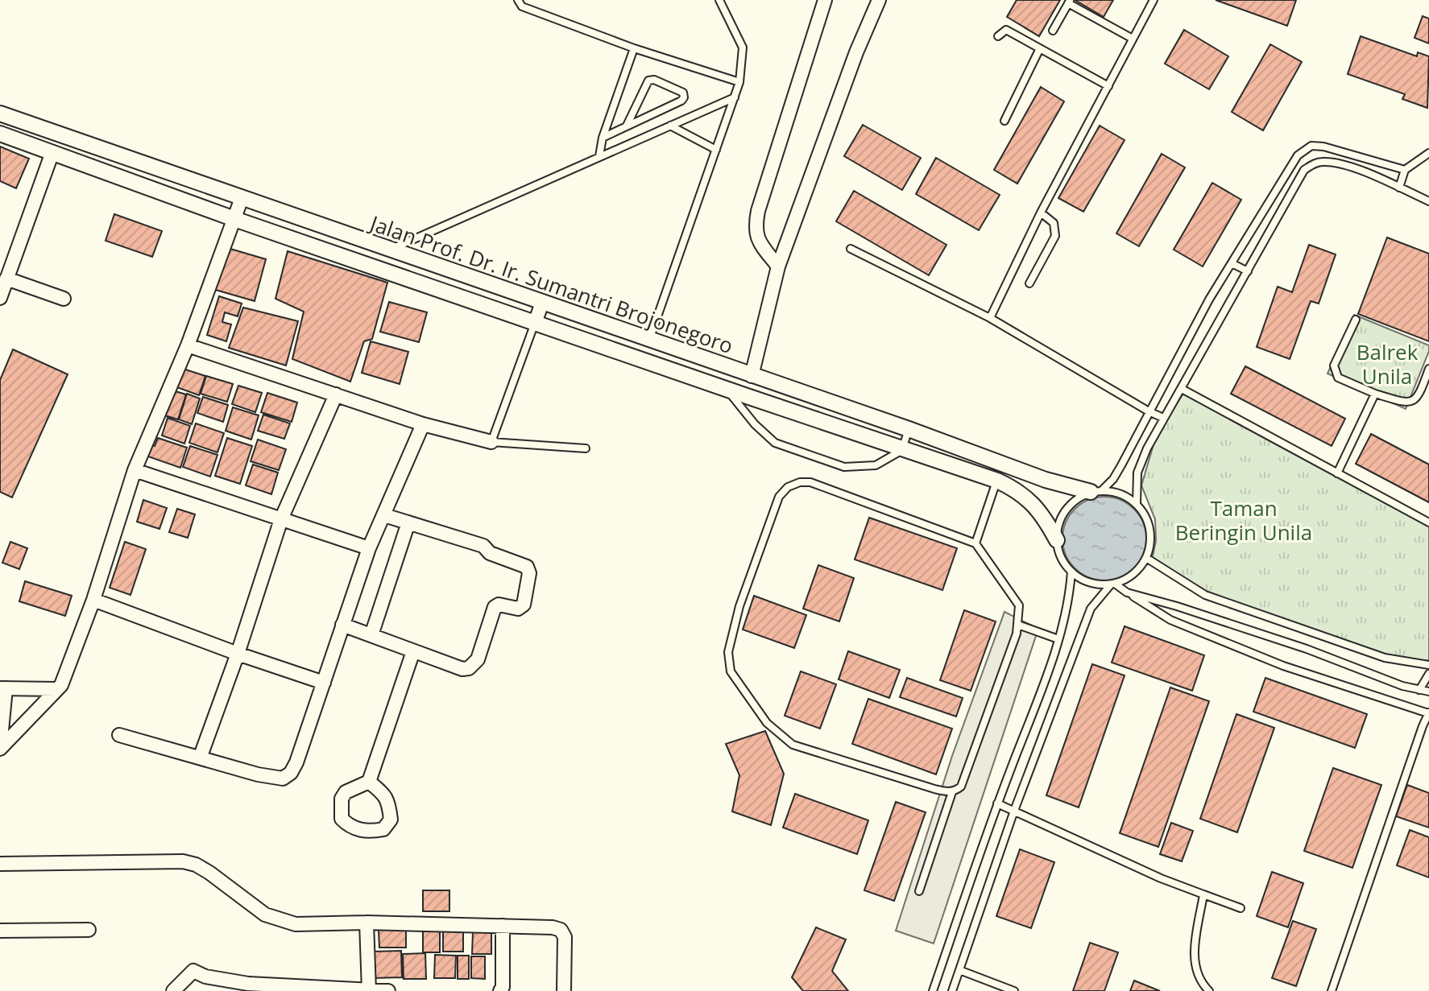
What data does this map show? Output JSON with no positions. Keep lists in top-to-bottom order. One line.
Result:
{"streets":{"street":["Jalan Prof. Dr. Ir. Sumantri Brojonegoro"]},"parks":["Balrek Unila","Taman Beringin Unila"]}
